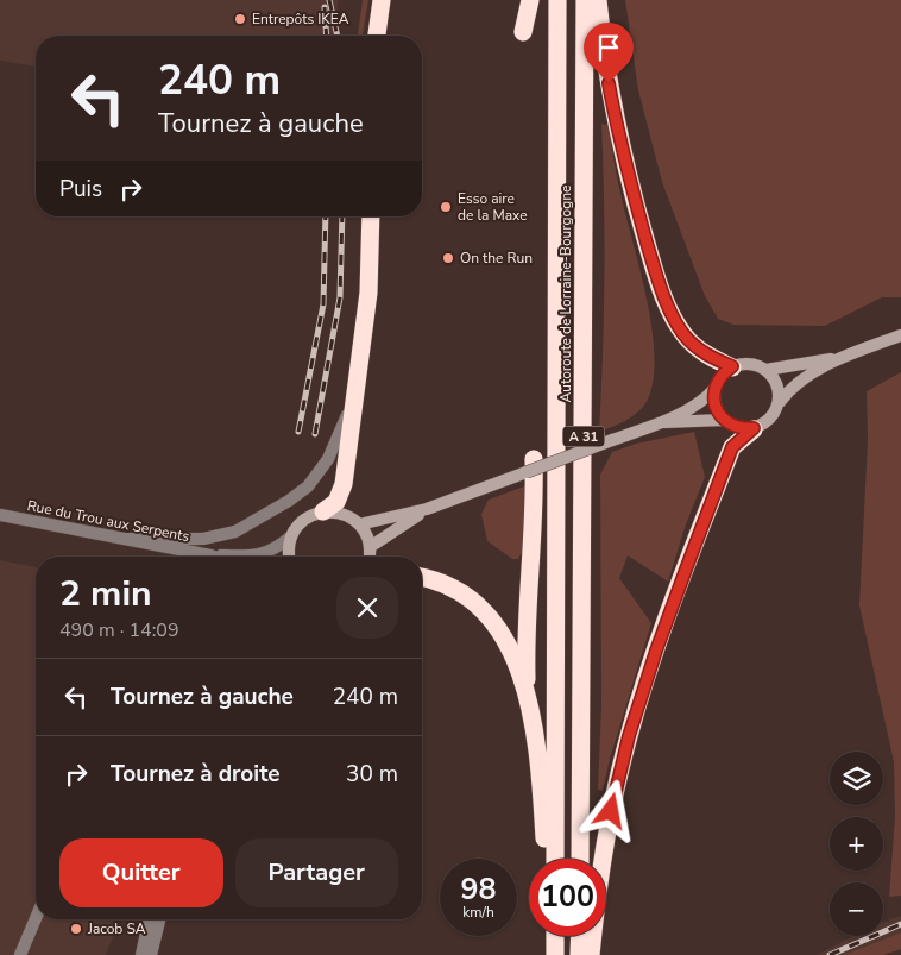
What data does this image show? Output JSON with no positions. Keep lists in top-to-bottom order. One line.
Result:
{"streets":{"highway":["Autoroute de Lorraine-Bourgogne","A 31"],"street":["Rue du Trou aux Serpents"]},"places":["Entrepôts IKEA","Esso aire de la Maxe","On the Run","Jacob SA"],"page":{"turn":["240 m","Tournez à gauche"],"then":"Puis","heading":["2 min","490 m · 14:09"],"list":[{"name":"Tournez à gauche","value":"240 m"},{"name":"Tournez à droite","value":"30 m"}],"map_buttons":["+","−"],"buttons":["Quitter","Partager"],"speed":"98 km/h","limit":"100"}}
